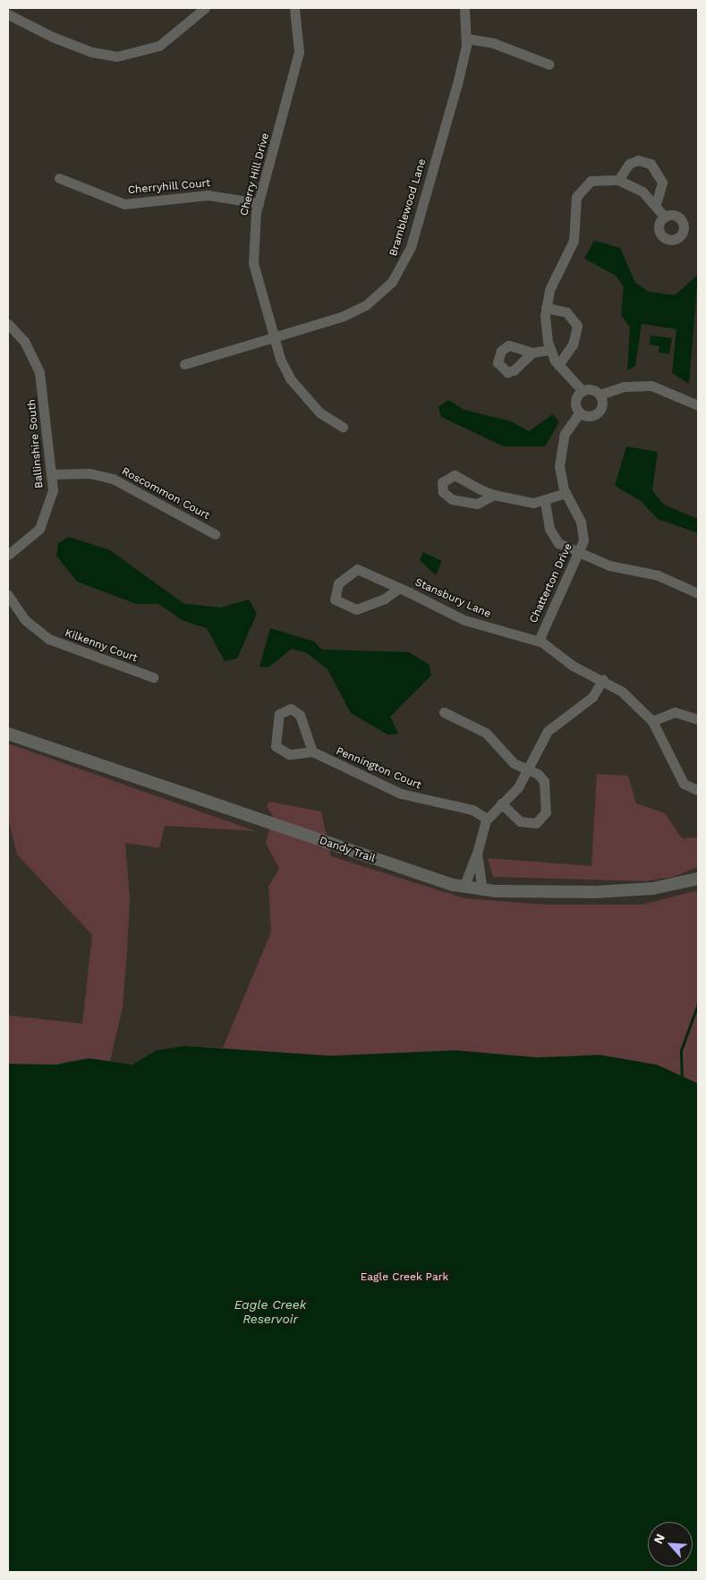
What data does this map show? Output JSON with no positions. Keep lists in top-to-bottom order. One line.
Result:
{"streets":{"street":["Cherry Hill Drive","Cherryhill Court","Bramblewood Lane","Ballinshire South","Roscommon Court","Chatterton Drive","Stansbury Lane","Kilkenny Court","Pennington Court","Dandy Trail"]},"crossings":[["Cherry Hill Drive","Cherryhill Court"],["Cherry Hill Drive","Bramblewood Lane"],["Ballinshire South","Roscommon Court"],["Chatterton Drive","Stansbury Lane"]],"water":["Eagle Creek Reservoir"],"parks":["Eagle Creek Park"],"north":"top left"}
